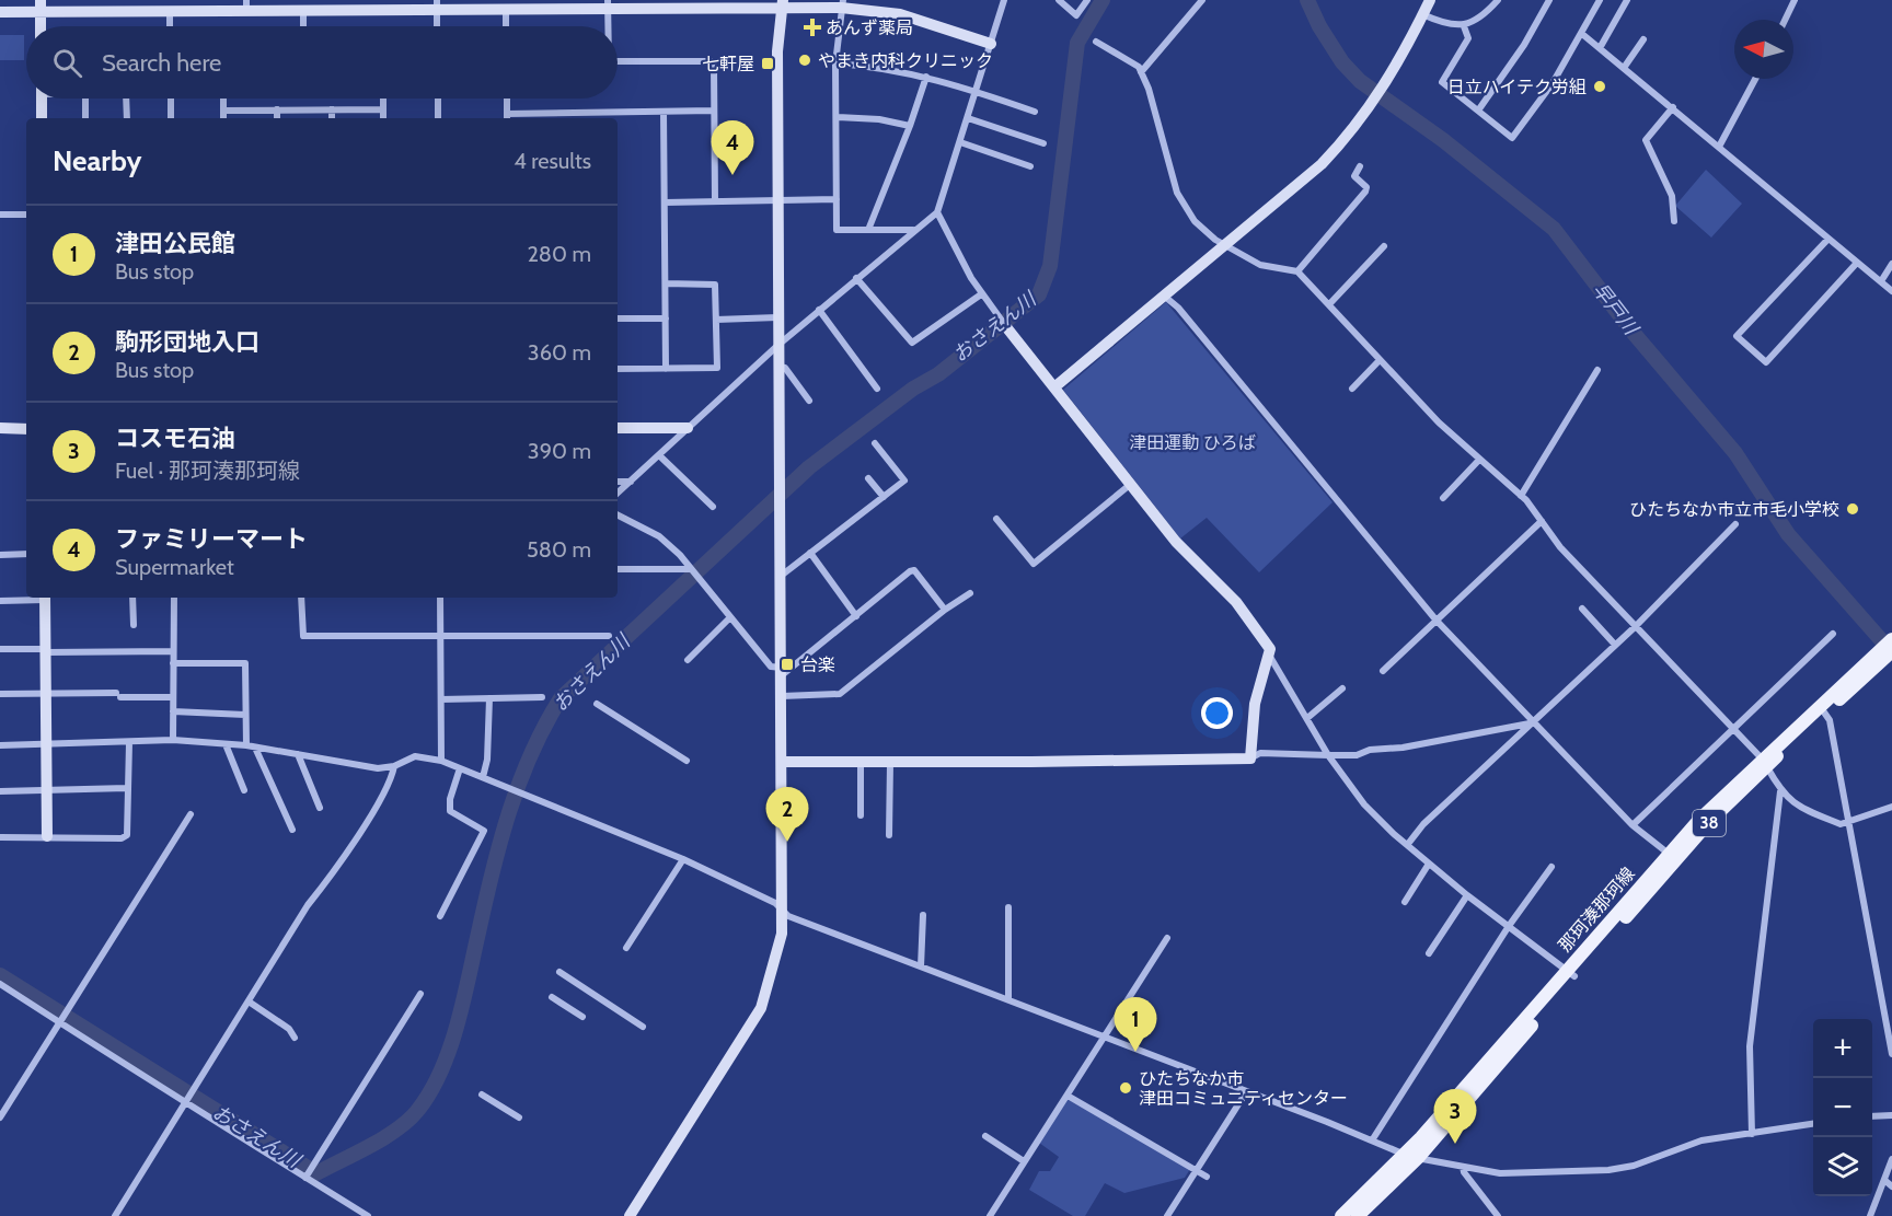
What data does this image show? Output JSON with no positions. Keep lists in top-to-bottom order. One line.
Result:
{"streets":{"main road":["38","那珂湊那珂線"]},"water":["早戸川","おさえん川"],"parks":["津田運動 ひろば"],"places":{"health":["あんず薬局"],"other":["やまき内科クリニック","日立ハイテク労組","ひたちなか市立市毛小学校","ひたちなか市 津田コミュニティセンター"],"transit":["七軒屋","台楽"]},"north":"left","page":{"search":"Search here","heading":["Nearby","4 results"],"pins":["4","2","1","3"],"list":[{"mark":"1","name":"津田公民館","note":"Bus stop","value":"280 m"},{"mark":"2","name":"駒形団地入口","note":"Bus stop","value":"360 m"},{"mark":"3","name":"コスモ石油","note":"Fuel · 那珂湊那珂線","value":"390 m"},{"mark":"4","name":"ファミリーマート","note":"Supermarket","value":"580 m"}],"map_buttons":["+","−"]}}
